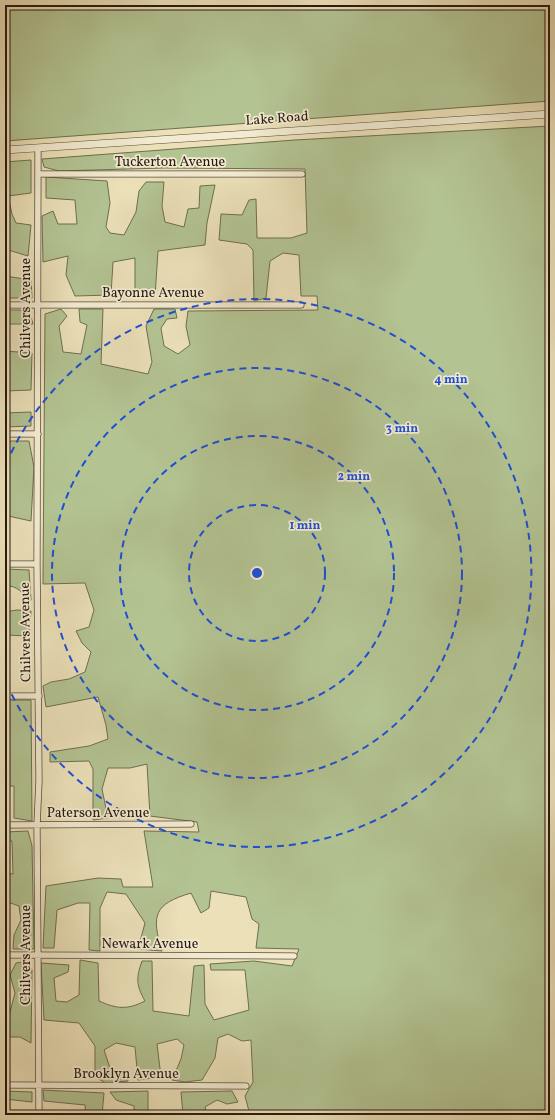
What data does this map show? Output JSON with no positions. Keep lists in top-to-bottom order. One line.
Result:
{"streets":{"street":["Lake Road","Tuckerton Avenue","Bayonne Avenue","Chilvers Avenue","Paterson Avenue","Newark Avenue","Brooklyn Avenue"]},"crossings":[["Lake Road","Chilvers Avenue"],["Tuckerton Avenue","Chilvers Avenue"],["Bayonne Avenue","Chilvers Avenue"],["Chilvers Avenue","Paterson Avenue"],["Chilvers Avenue","Newark Avenue"],["Chilvers Avenue","Brooklyn Avenue"]],"rings":["4 min","3 min","2 min","1 min"]}
